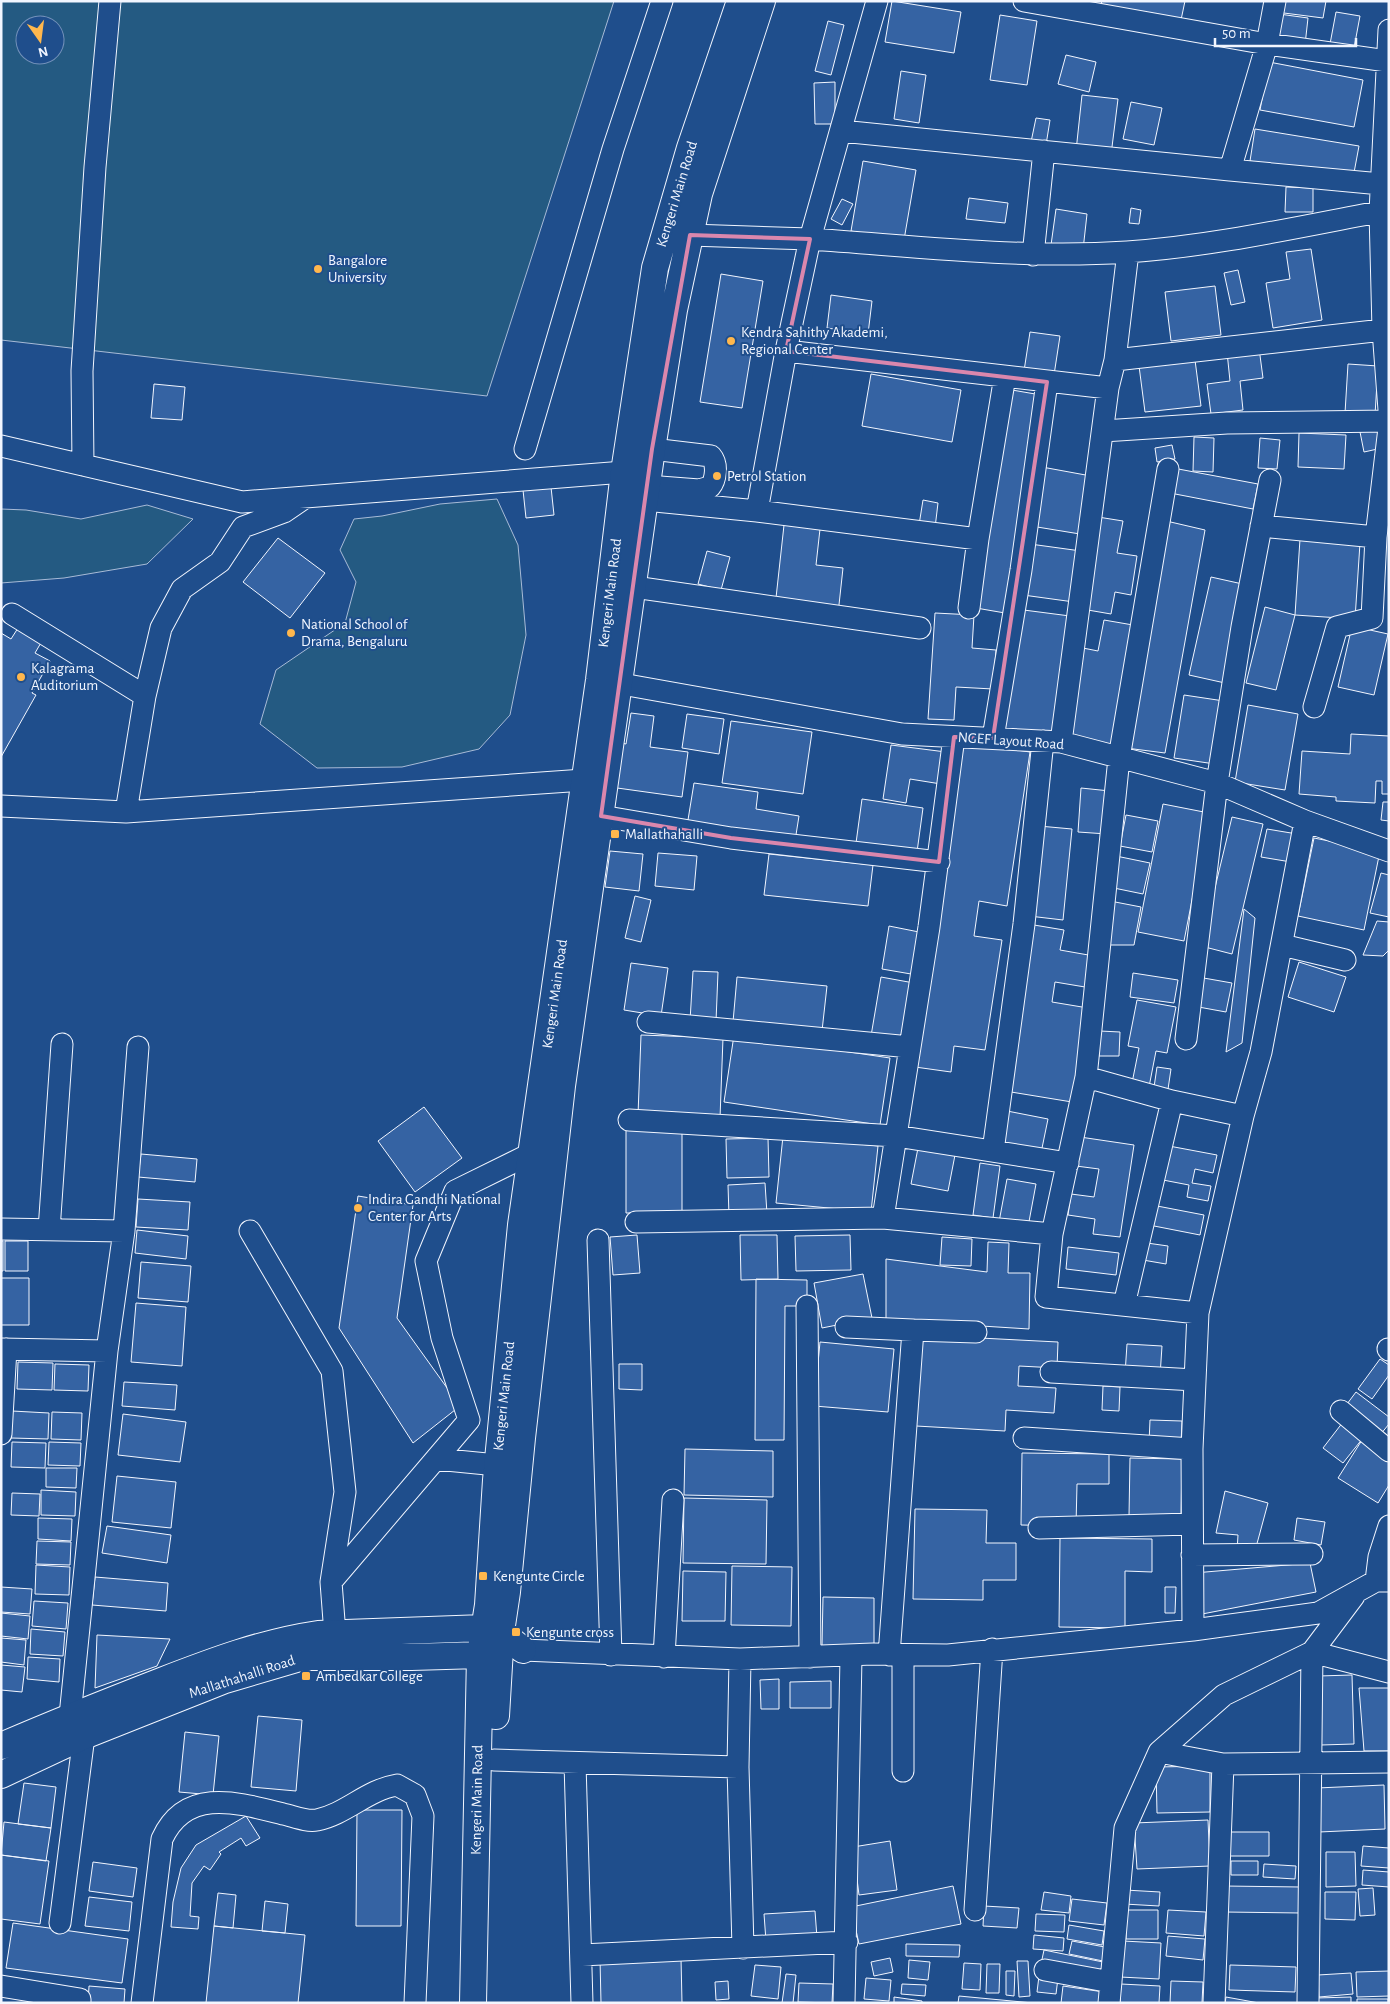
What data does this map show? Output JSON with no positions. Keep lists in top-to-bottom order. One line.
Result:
{"streets":{"main road":["Kengeri Main Road","Mallathahalli Road"],"street":["NGEF Layout Road"]},"crossings":[["Kengeri Main Road","NGEF Layout Road"],["Kengeri Main Road","Mallathahalli Road"]],"places":{"other":["Bangalore University","Kendra Sahithy Akademi, Regional Center","Petrol Station","National School of Drama, Bengaluru","Kalagrama Auditorium","Indira Gandhi National Center for Arts"],"transit":["Mallathahalli","Kengunte Circle","Kengunte cross","Ambedkar College"]},"scale_bar":"50 m","north":"bottom"}
